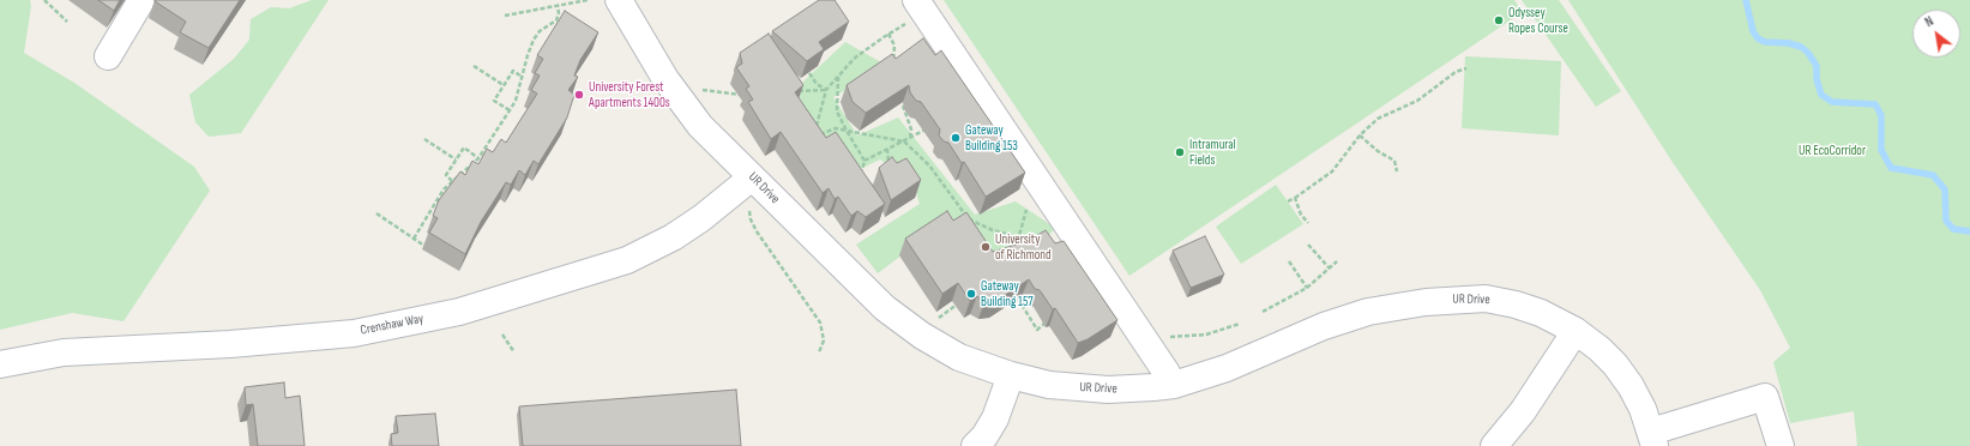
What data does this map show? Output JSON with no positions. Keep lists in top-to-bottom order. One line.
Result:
{"streets":{"street":["UR Drive","Crenshaw Way"]},"crossings":[["UR Drive","Crenshaw Way"]],"parks":["UR EcoCorridor"],"places":["Odyssey Ropes Course","University Forest Apartments 1400s","Gateway Building 153","Intramural Fields","University of Richmond","Gateway Building 157"],"north":"top left"}
